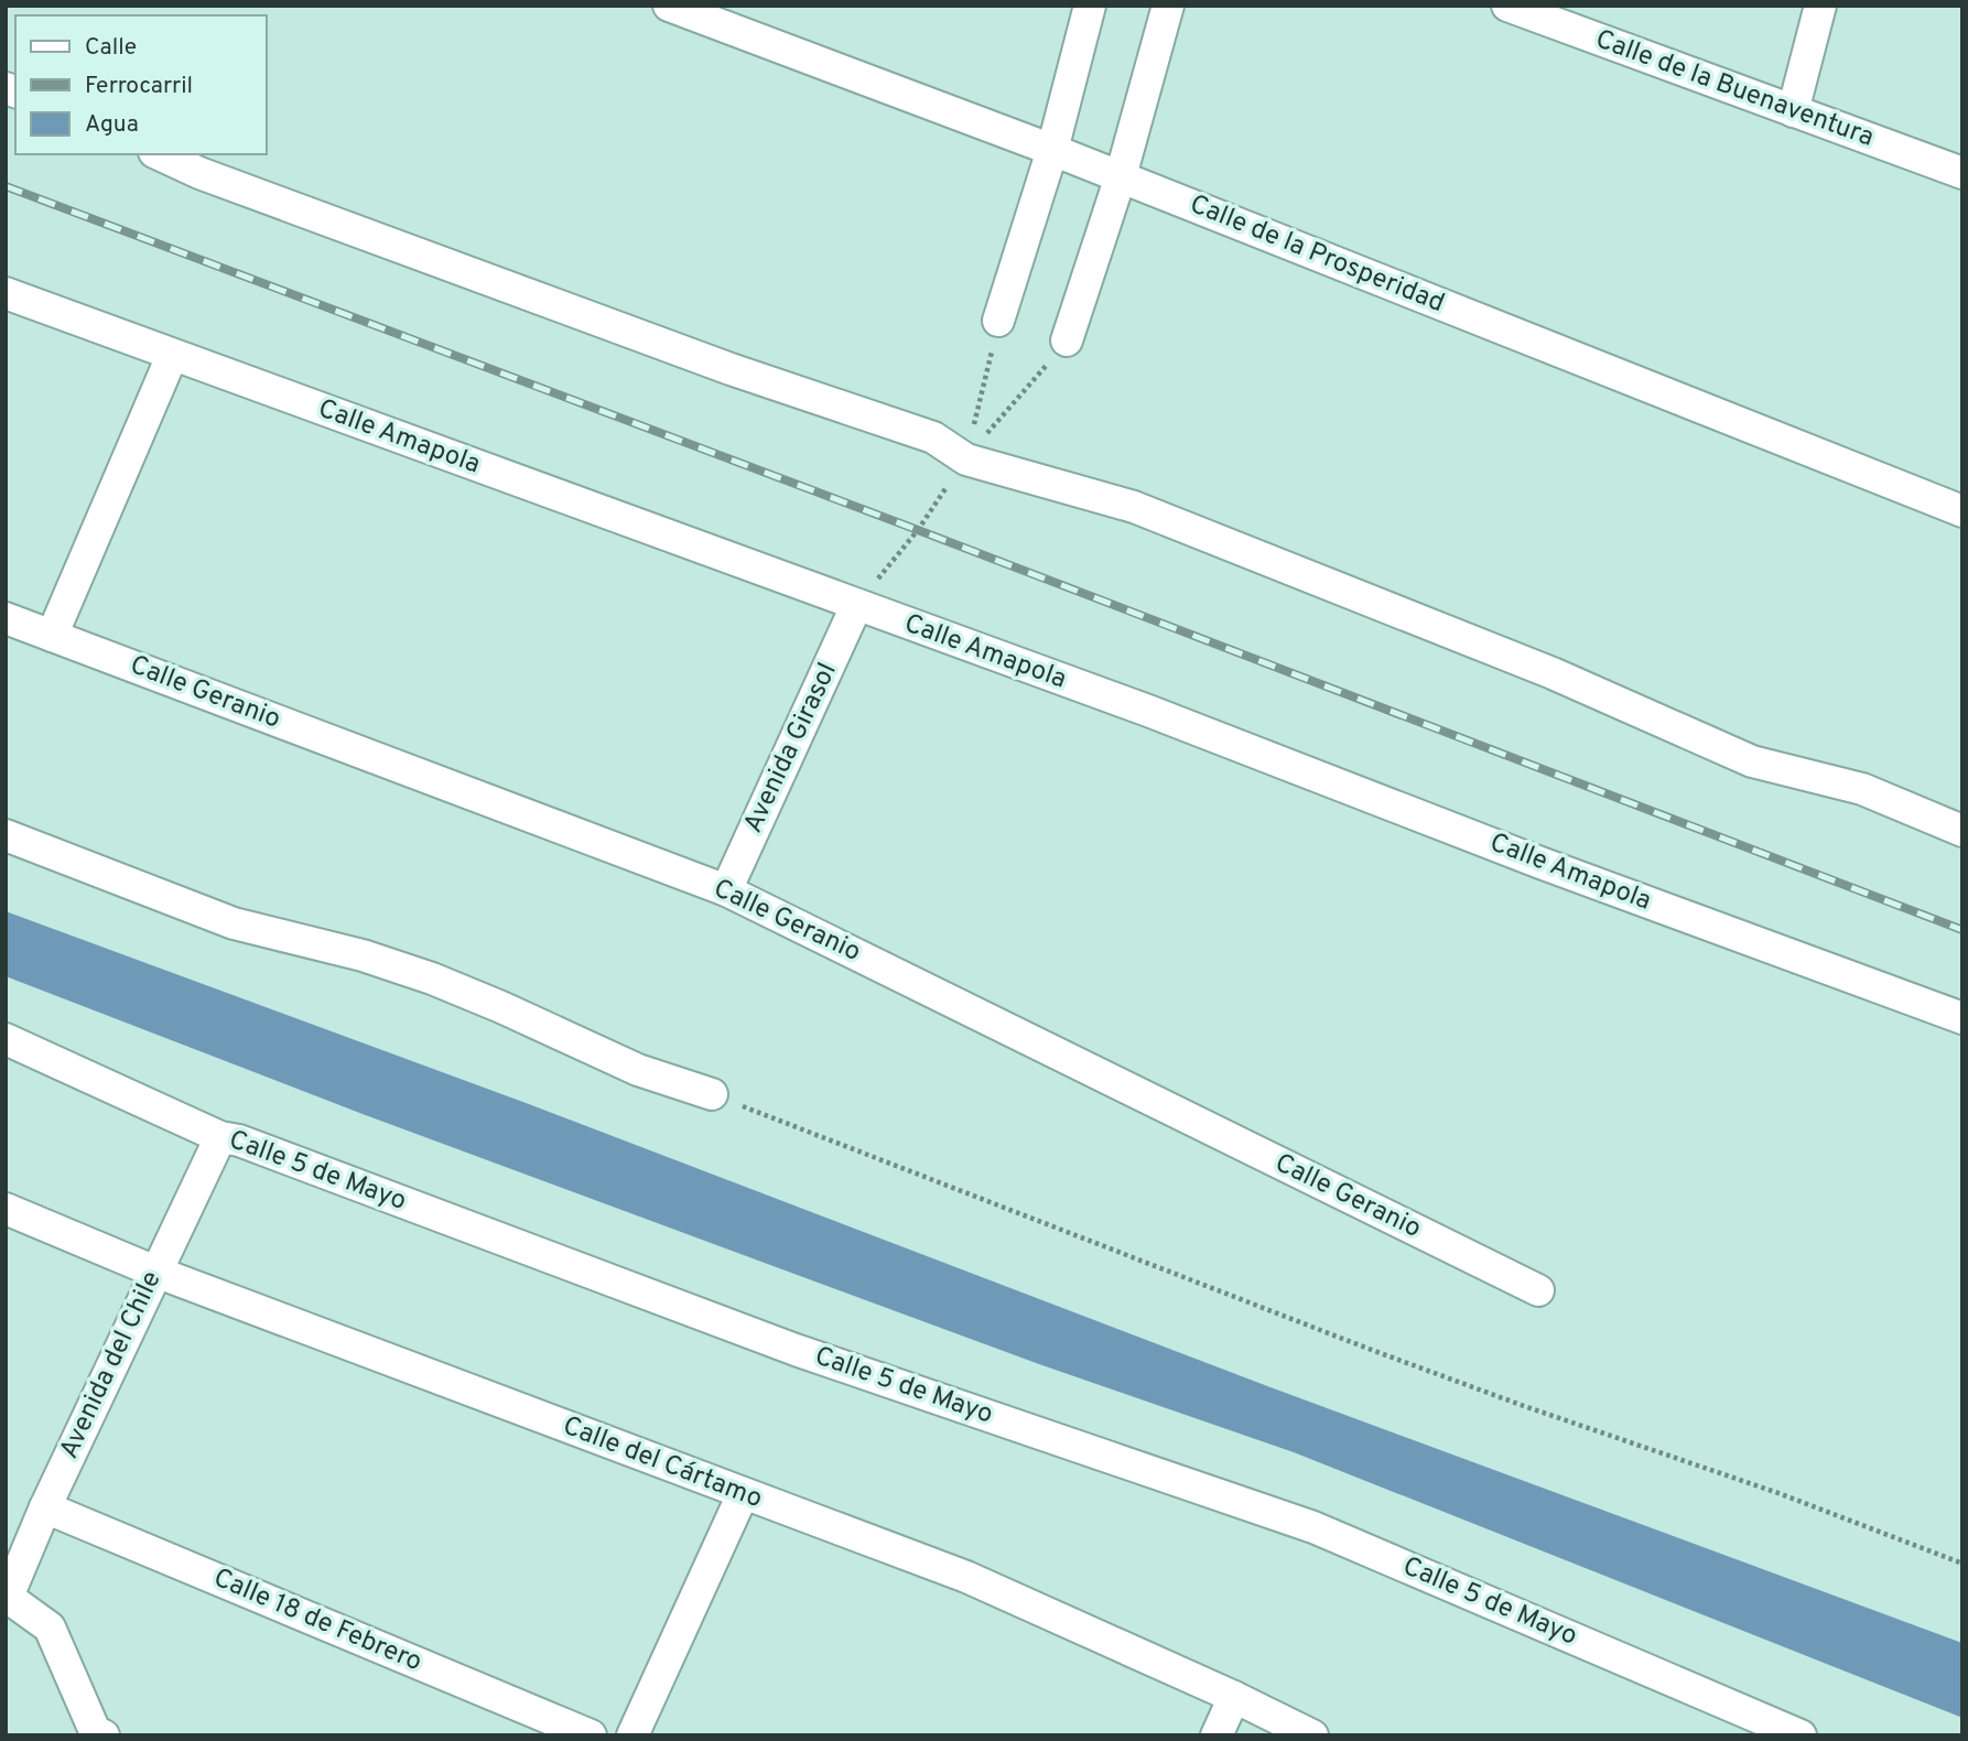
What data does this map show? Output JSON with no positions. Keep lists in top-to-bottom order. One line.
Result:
{"streets":{"street":["Calle de la Buenaventura","Calle de la Prosperidad","Calle Amapola","Calle Geranio","Avenida Girasol","Calle 5 de Mayo","Avenida del Chile","Calle del Cártamo","Calle 18 de Febrero"]},"crossings":[["Calle Amapola","Avenida Girasol"],["Calle Geranio","Avenida Girasol"],["Calle 5 de Mayo","Avenida del Chile"],["Avenida del Chile","Calle del Cártamo"],["Avenida del Chile","Calle 18 de Febrero"]],"legend":["Calle","Ferrocarril","Agua"]}
